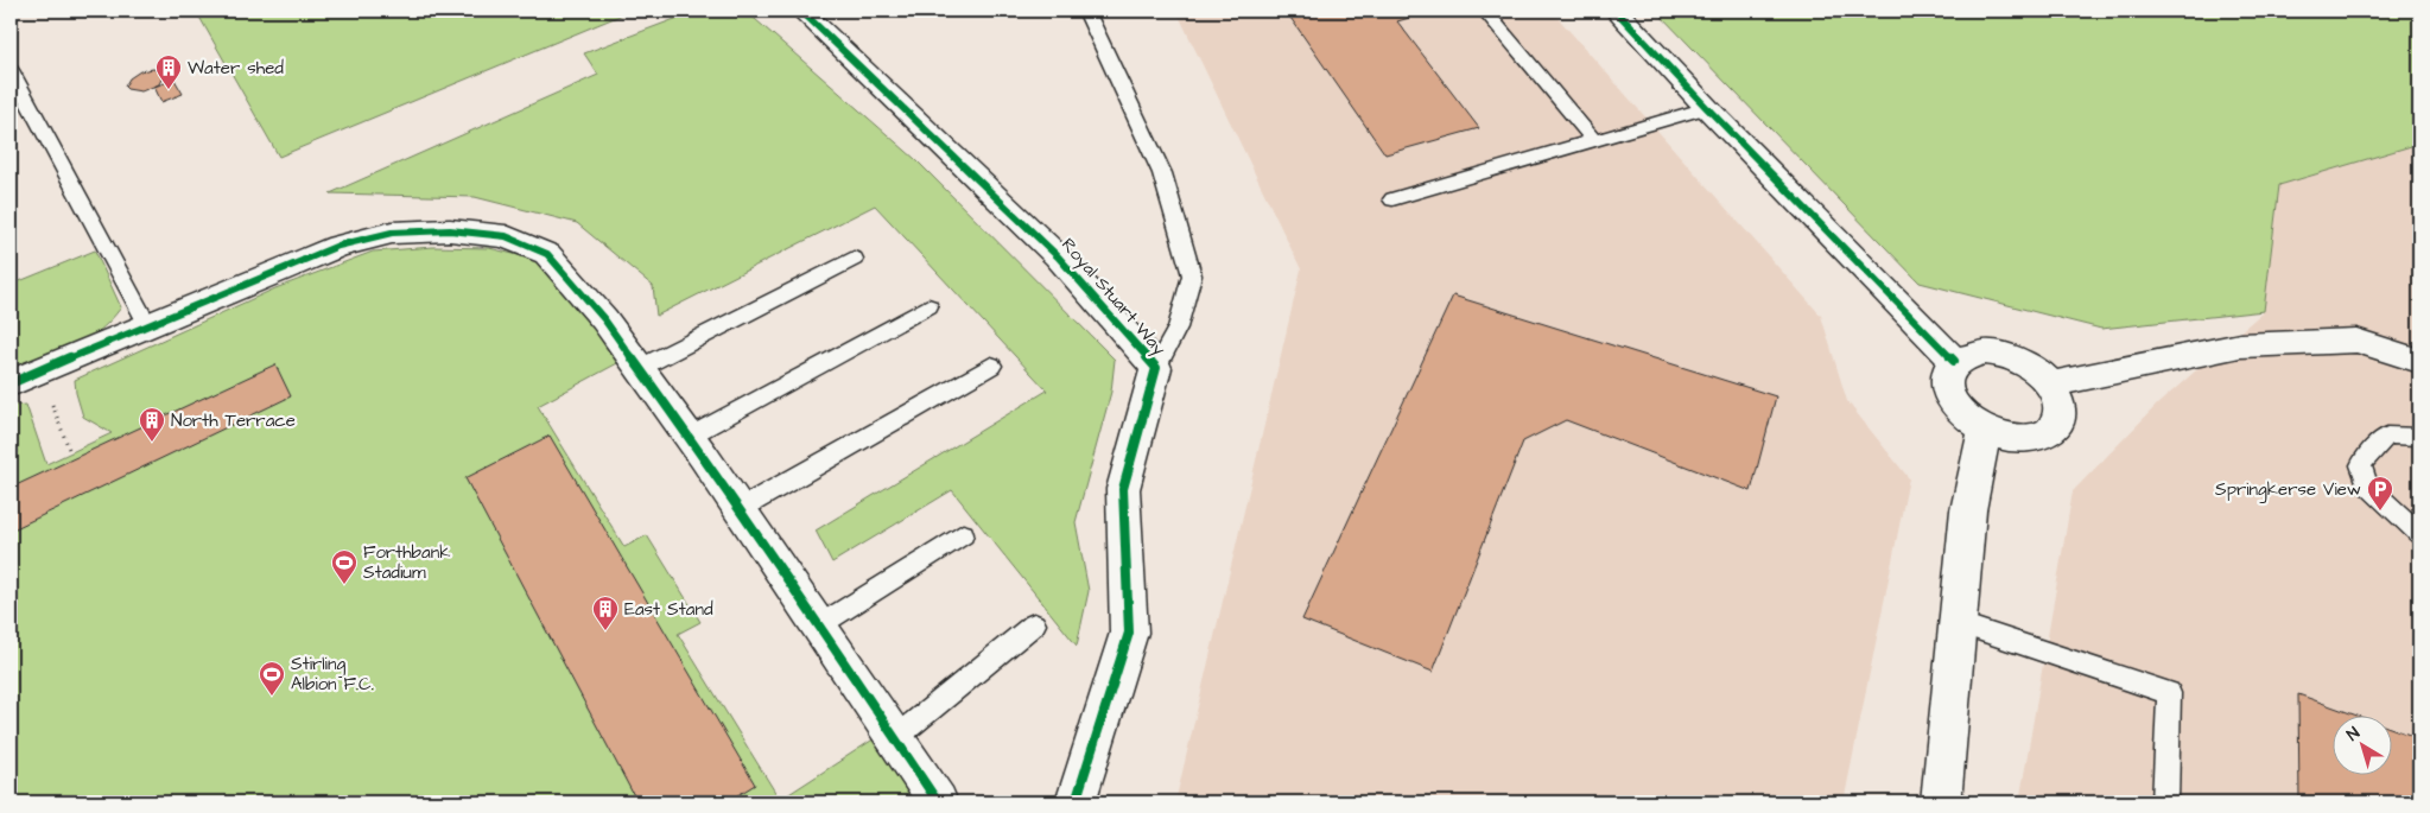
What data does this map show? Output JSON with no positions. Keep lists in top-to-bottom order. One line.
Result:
{"streets":{"street":["Royal Stuart Way"]},"places":{"building":["Water shed","North Terrace","East Stand"],"parking":["Springkerse View"],"sports":["Forthbank Stadium","Stirling Albion F.C."]},"north":"top left"}
